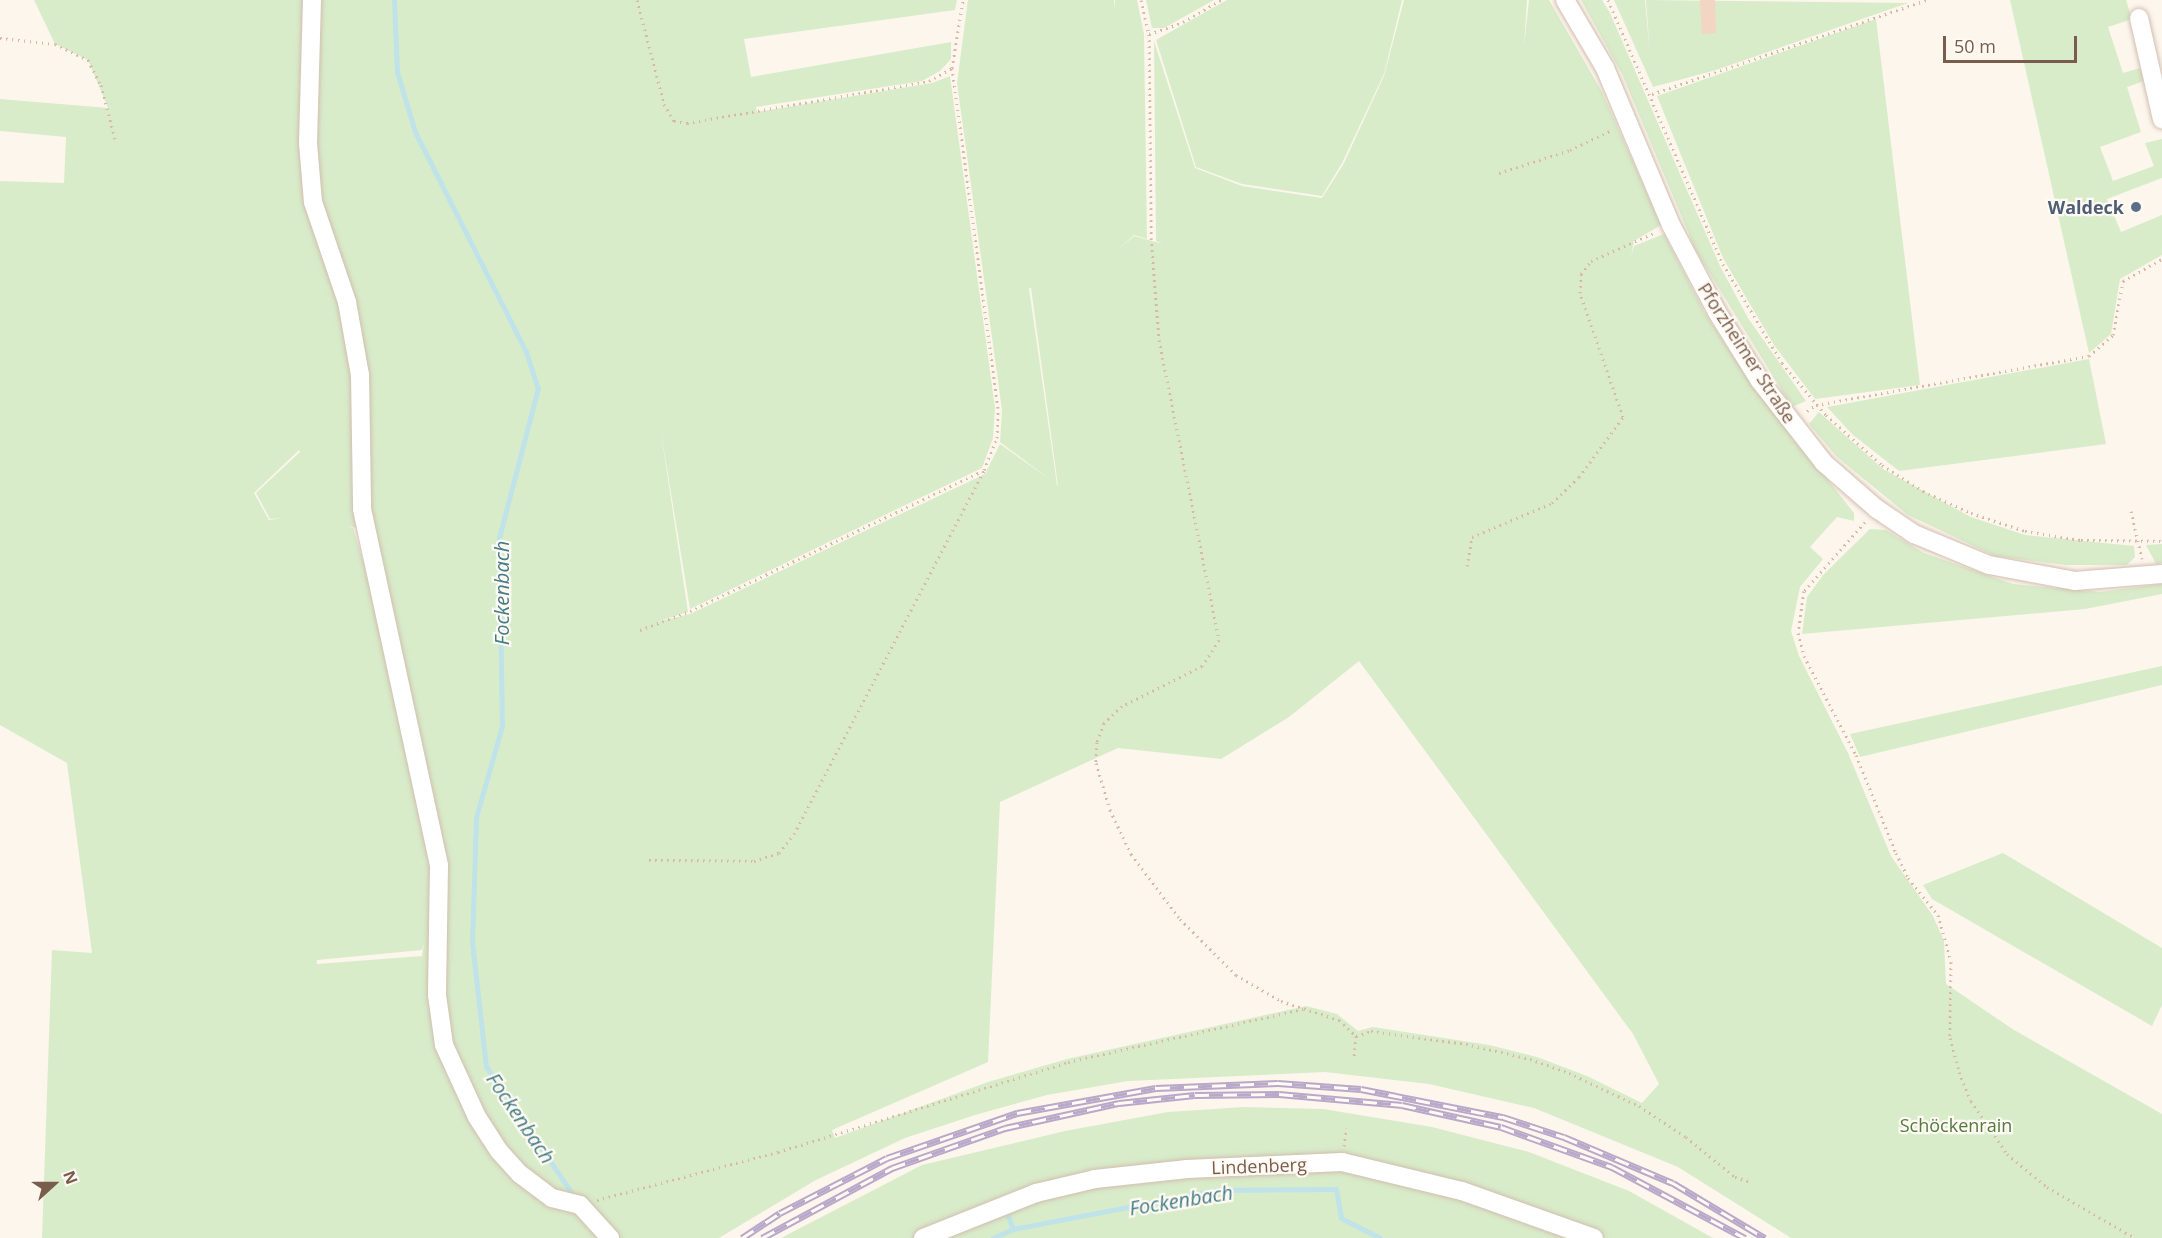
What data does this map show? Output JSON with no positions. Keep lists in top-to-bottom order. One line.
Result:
{"streets":{"street":["Pforzheimer Straße","Lindenberg"]},"water":["Fockenbach"],"parks":["Schöckenrain"],"places":["Waldeck"],"scale_bar":"50 m","north":"right"}
